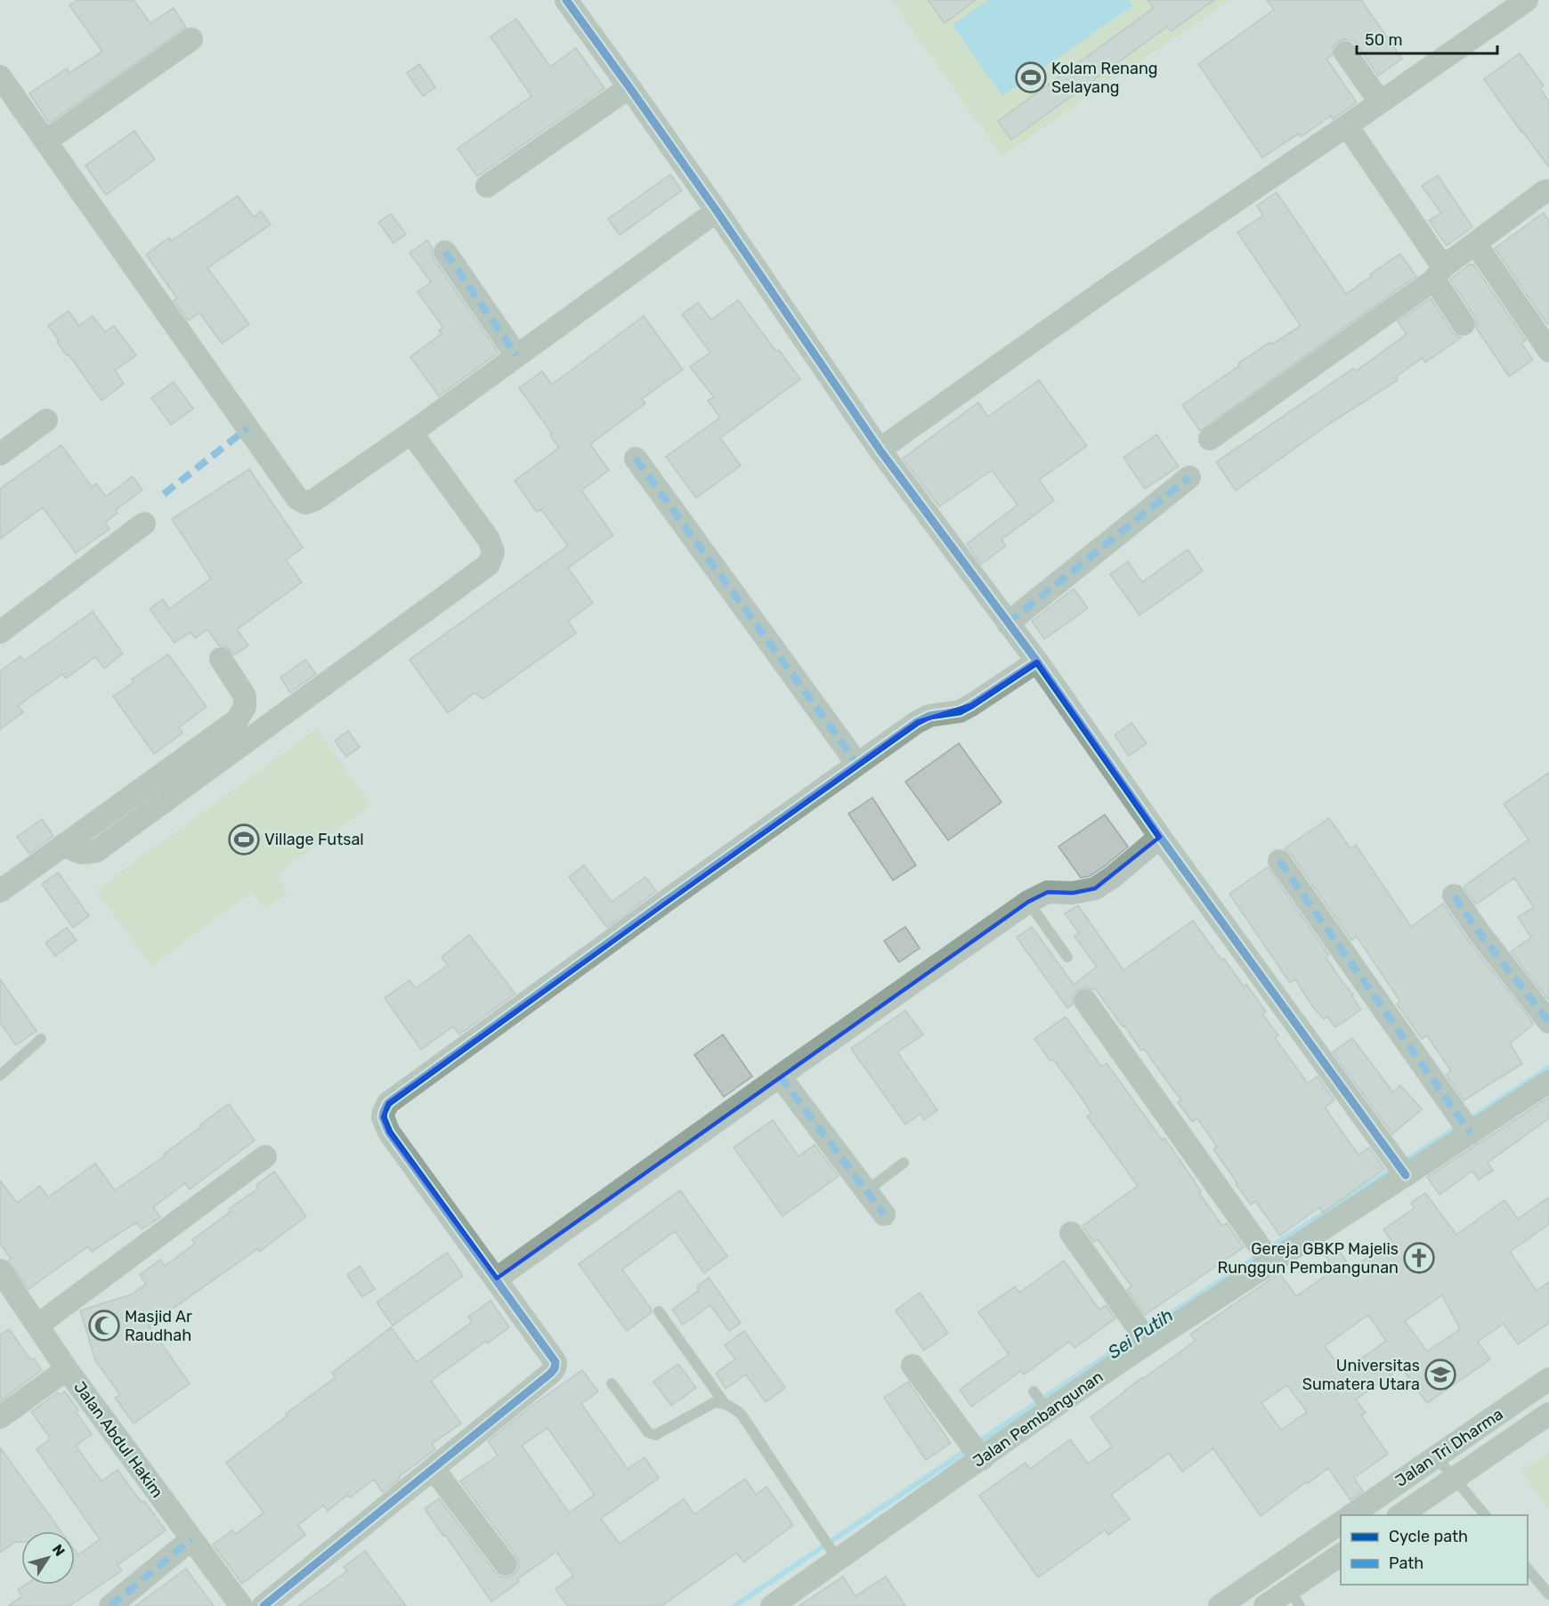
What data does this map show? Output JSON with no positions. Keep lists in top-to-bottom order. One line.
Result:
{"streets":{"street":["Jalan Pembangunan","Jalan Abdul Hakim","Jalan Tri Dharma"]},"water":["Sei Putih"],"places":{"sports":["Kolam Renang Selayang","Village Futsal"],"church":["Gereja GBKP Majelis Runggun Pembangunan"],"mosque":["Masjid Ar Raudhah"],"school or university":["Universitas Sumatera Utara"]},"legend":["Cycle path","Path"],"scale_bar":"50 m","north":"top right"}
